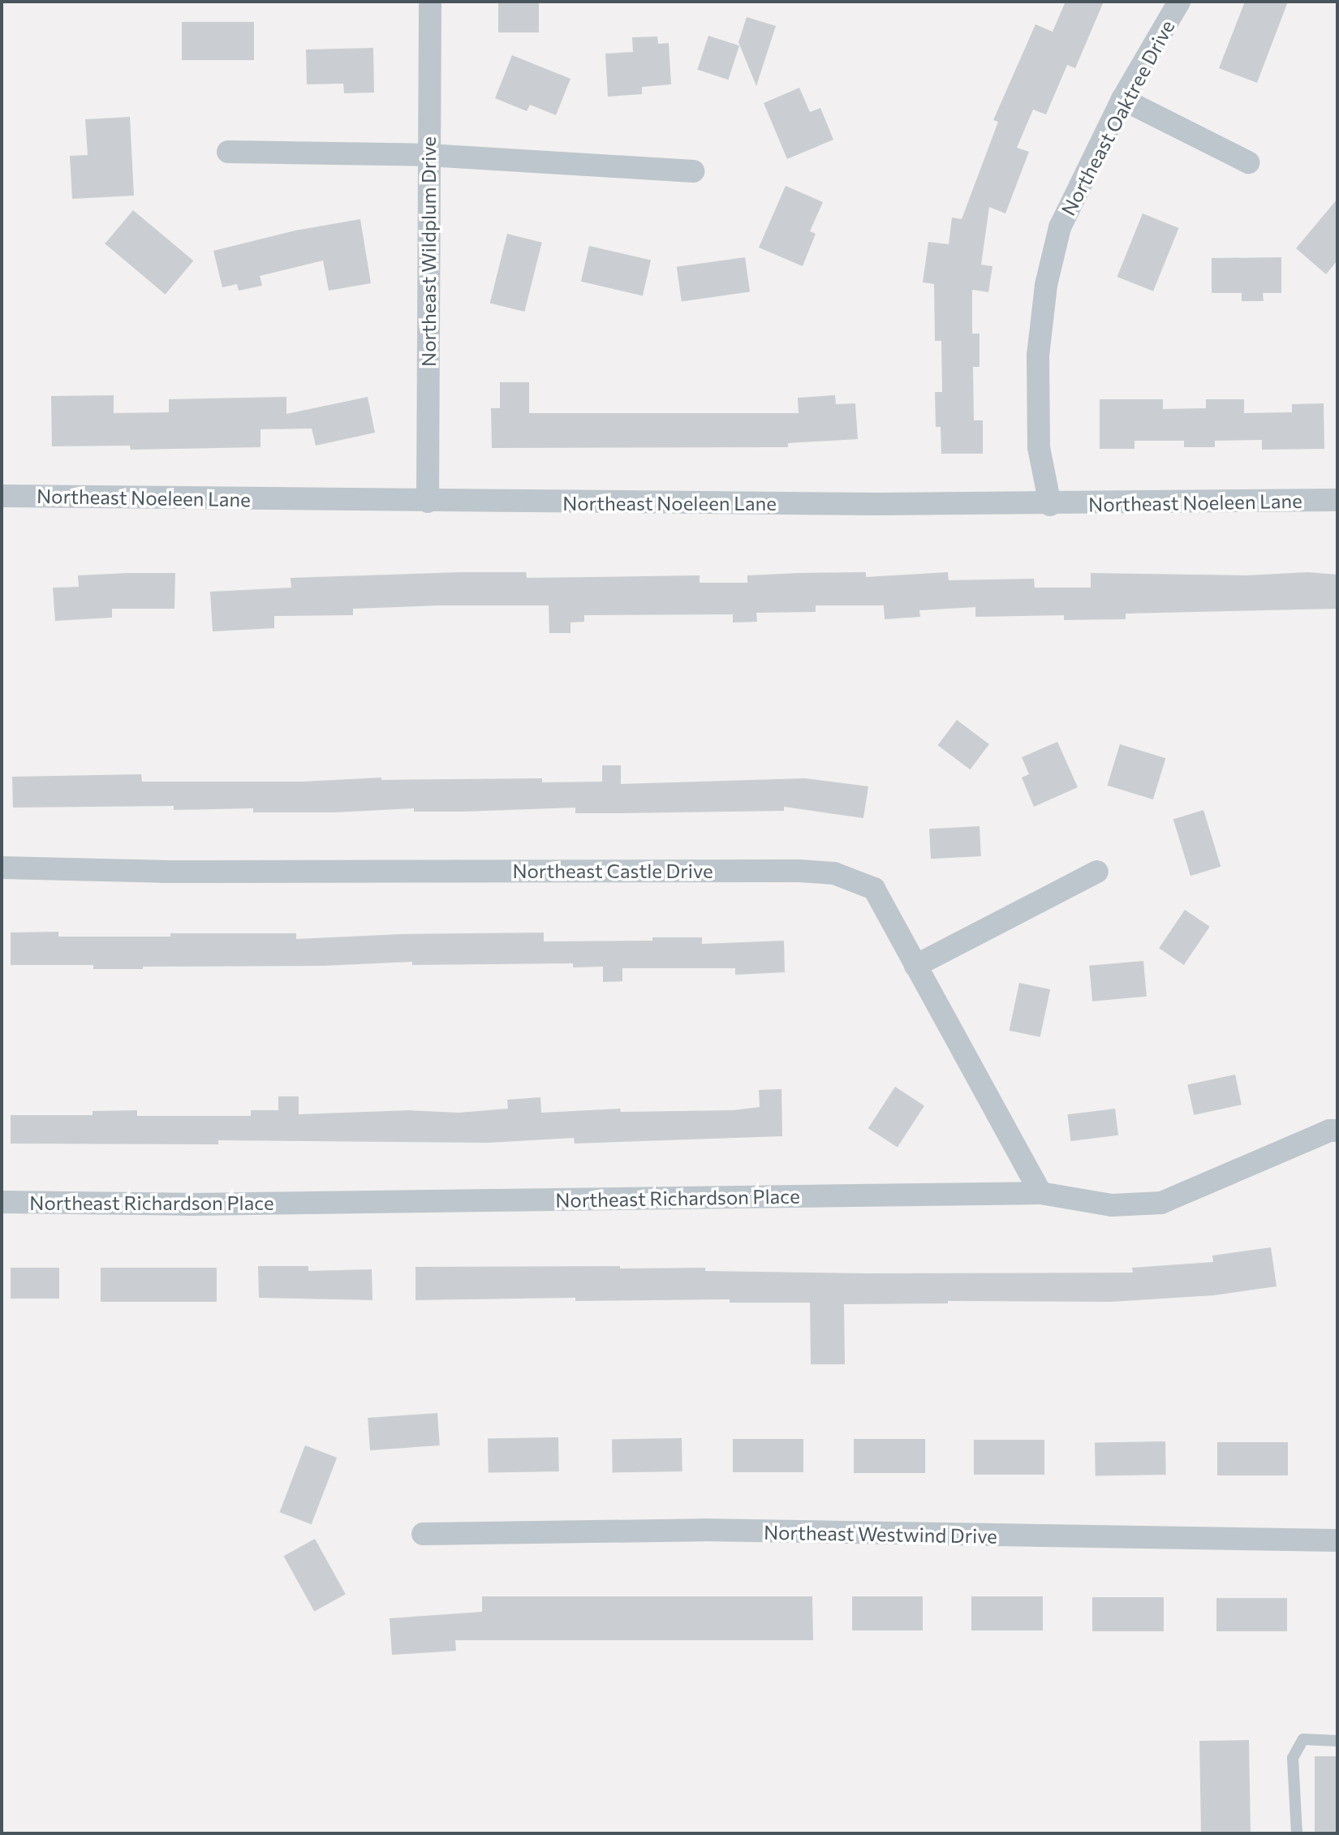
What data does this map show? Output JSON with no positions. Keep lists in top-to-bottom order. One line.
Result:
{"streets":{"street":["Northeast Oaktree Drive","Northeast Wildplum Drive","Northeast Noeleen Lane","Northeast Castle Drive","Northeast Richardson Place","Northeast Westwind Drive"]},"crossings":[["Northeast Oaktree Drive","Northeast Noeleen Lane"],["Northeast Wildplum Drive","Northeast Noeleen Lane"],["Northeast Castle Drive","Northeast Richardson Place"]]}
